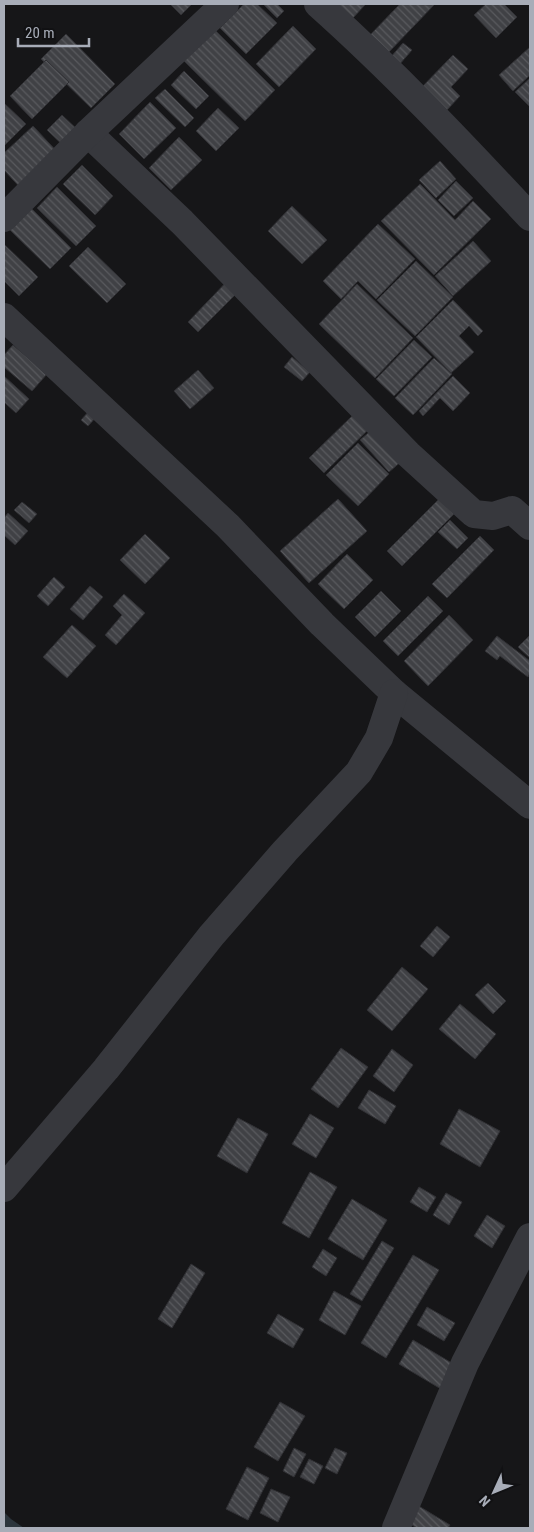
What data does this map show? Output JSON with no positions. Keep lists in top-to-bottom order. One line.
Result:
{"scale_bar":"20 m","north":"bottom left"}
